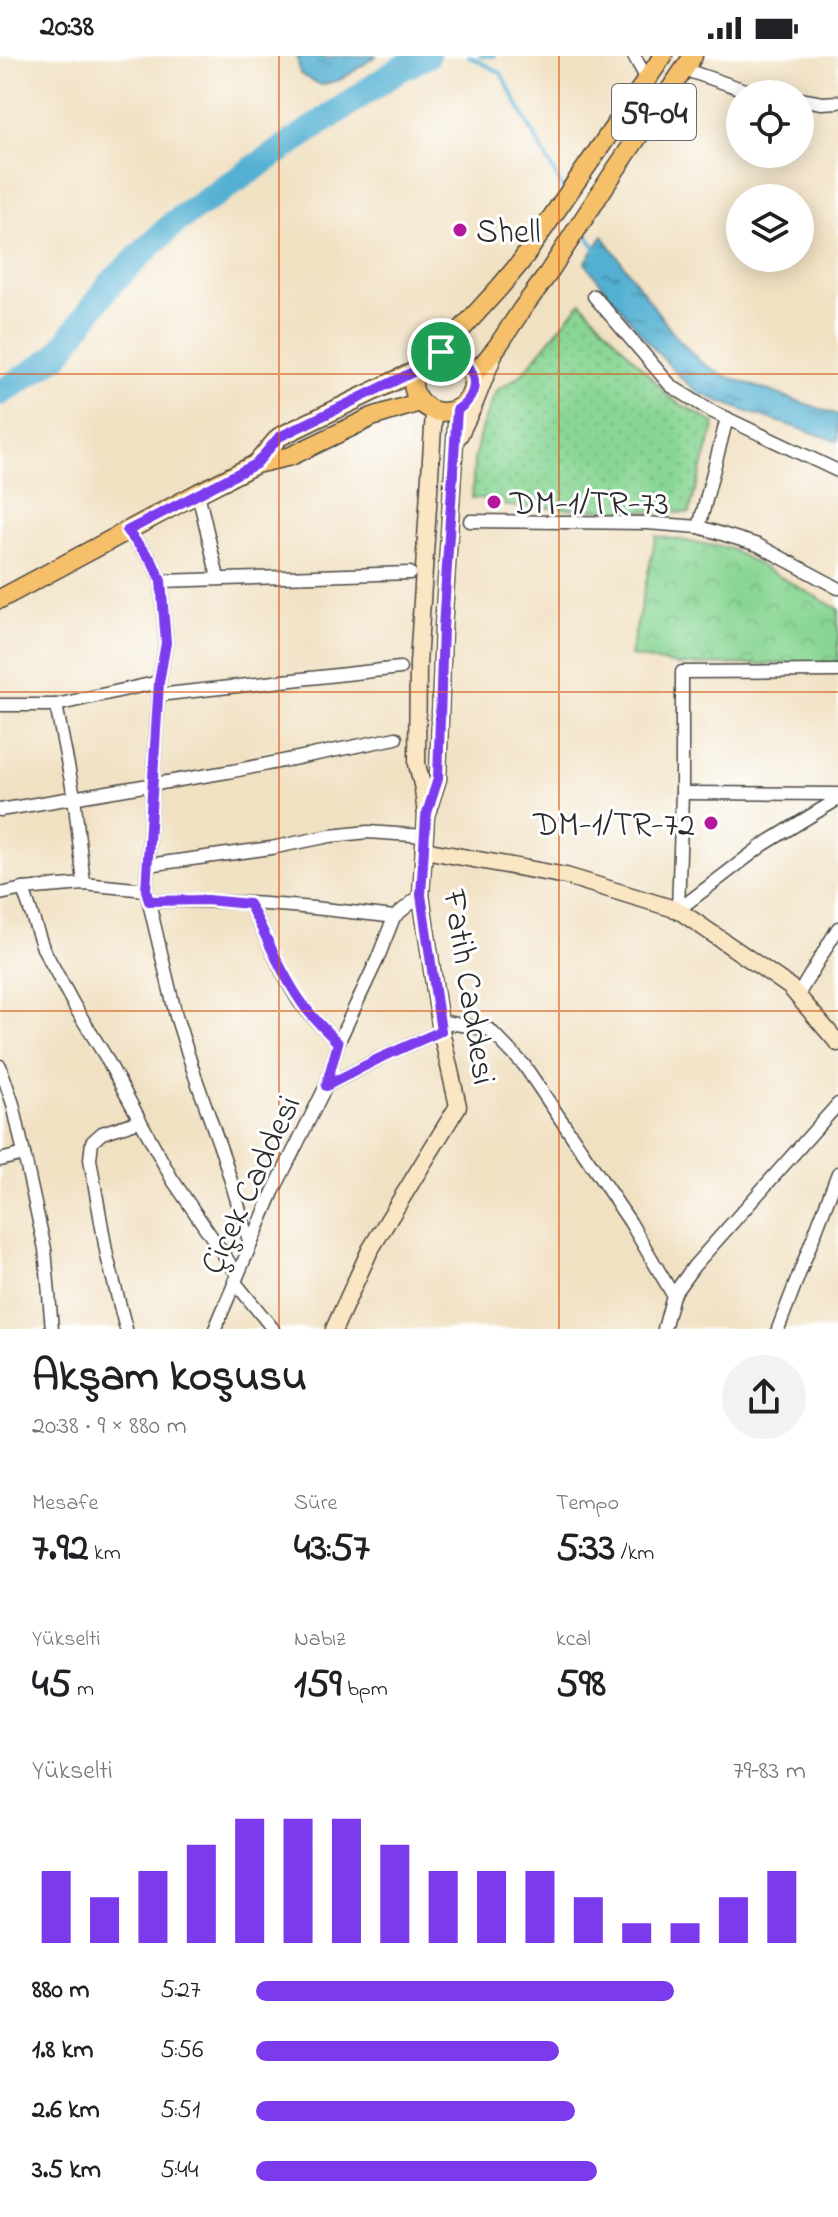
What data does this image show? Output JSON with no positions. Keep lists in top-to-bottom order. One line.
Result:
{"streets":{"main road":["59-04","Fatih Caddesi"],"street":["Çiçek Caddesi"]},"crossings":[["59-04","Fatih Caddesi"],["Fatih Caddesi","Çiçek Caddesi"]],"places":["Shell","DM-1/TR-73","DM-1/TR-72"],"page":{"status":"20:38","heading":["Akşam koşusu","20:38 · 9 × 880 m"],"stats":[["Mesafe","7.92 km"],["Süre","43:57"],["Tempo","5:33 /km"],["Yükselti","45 m"],["Nabız","159 bpm"],["kcal","598"]],"chart":["Yükselti","79–83 m"],"list":[{"name":"880 m","note":"5:27"},{"name":"1.8 km","note":"5:56"},{"name":"2.6 km","note":"5:51"},{"name":"3.5 km","note":"5:44"}]}}
